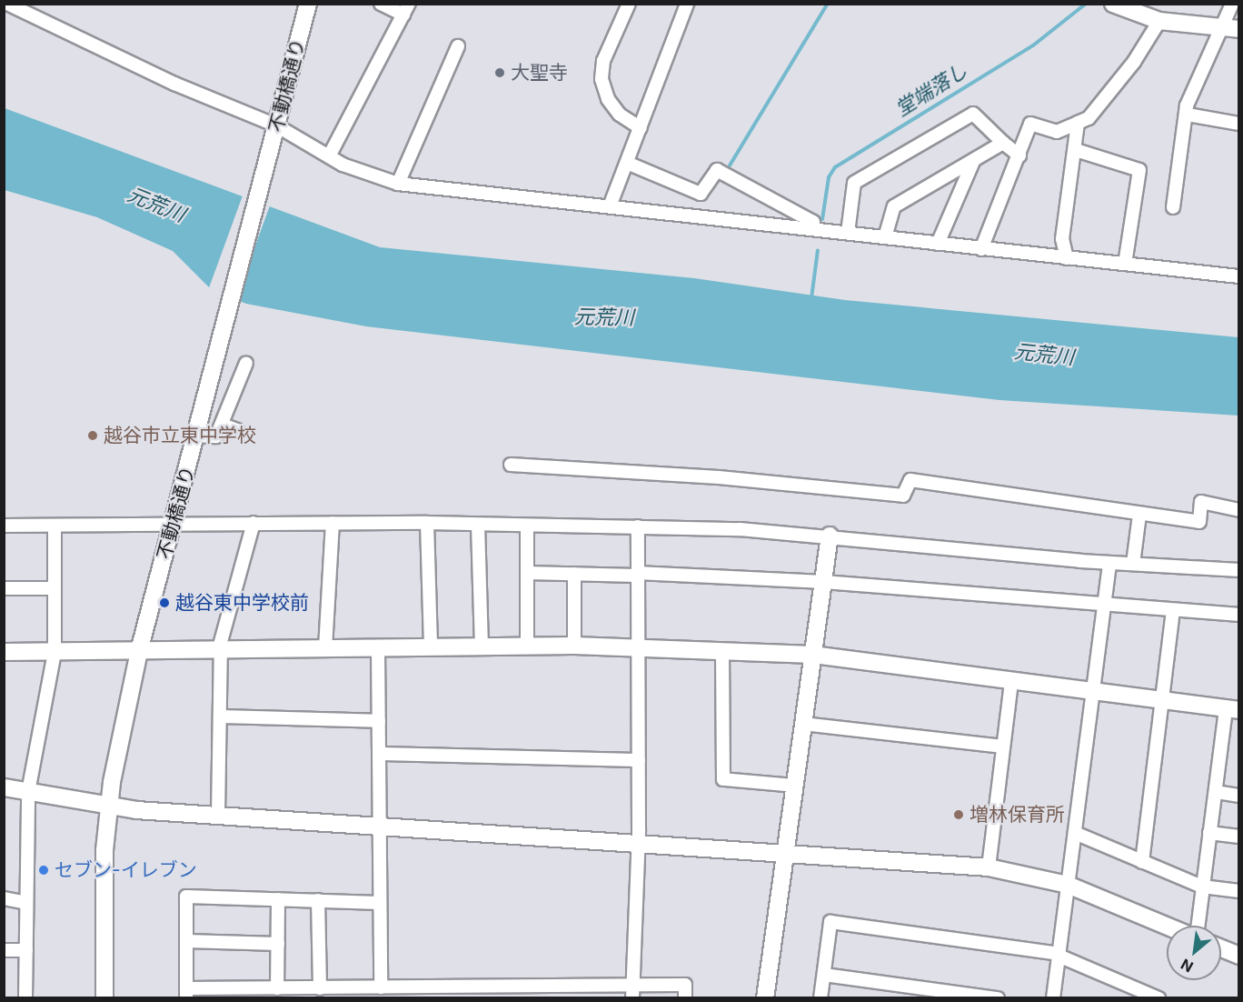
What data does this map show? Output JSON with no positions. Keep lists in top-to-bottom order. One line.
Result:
{"streets":{"street":["不動橋通り"]},"water":["堂端落し","元荒川"],"places":["大聖寺","越谷市立東中学校","越谷東中学校前","増林保育所","セブン-イレブン"],"north":"bottom left"}
